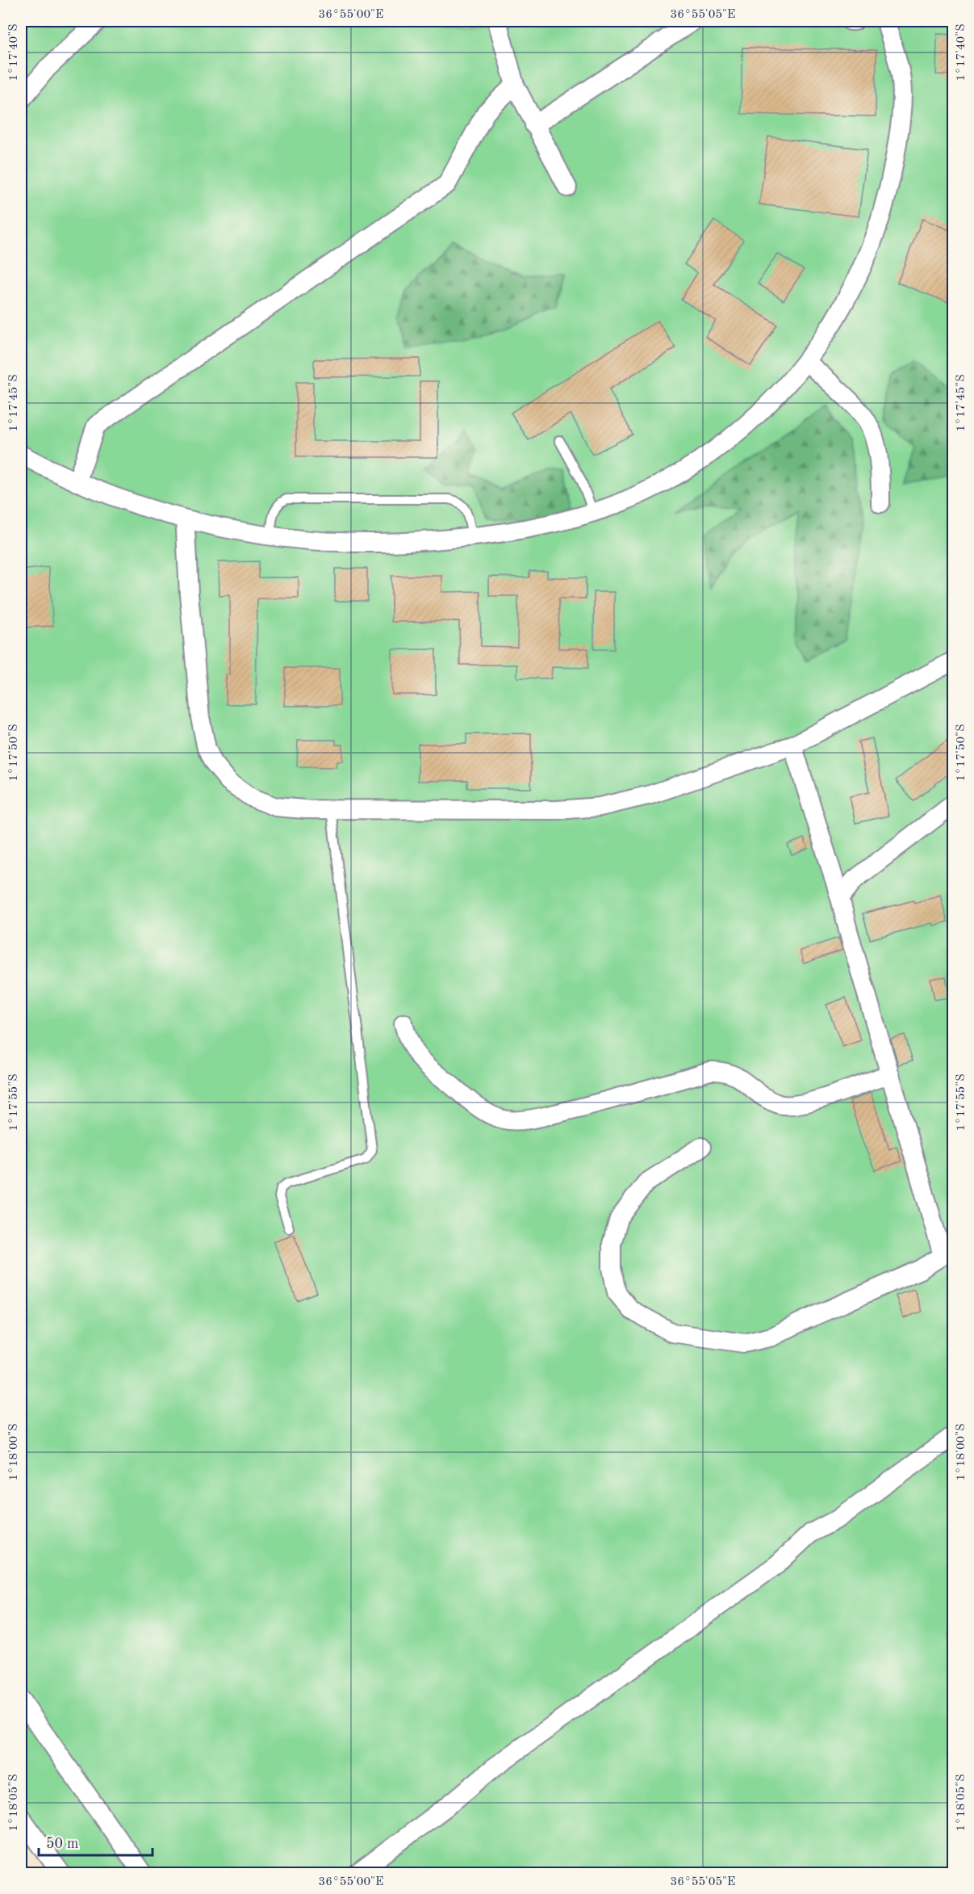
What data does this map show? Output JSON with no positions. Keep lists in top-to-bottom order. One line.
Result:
{"scale_bar":"50 m","coordinates":["36°55'00\"E","36°55'05\"E","1°17'40\"S","1°17'45\"S","1°17'50\"S","1°17'55\"S","1°18'00\"S","1°18'05\"S"]}
